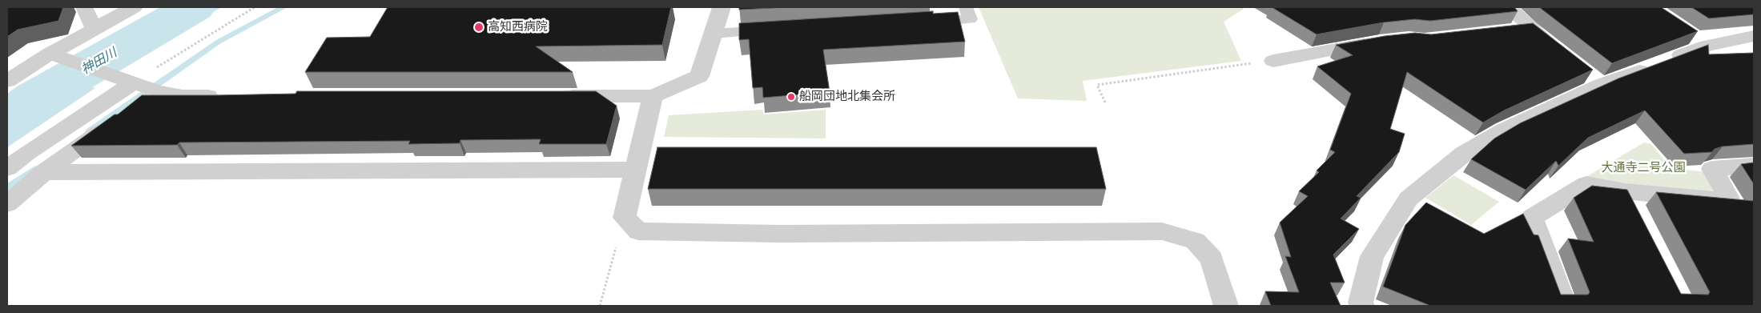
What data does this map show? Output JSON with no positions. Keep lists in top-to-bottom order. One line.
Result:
{"water":["神田川"],"parks":["大通寺二号公園"],"places":["高知西病院","船岡団地北集会所"]}
